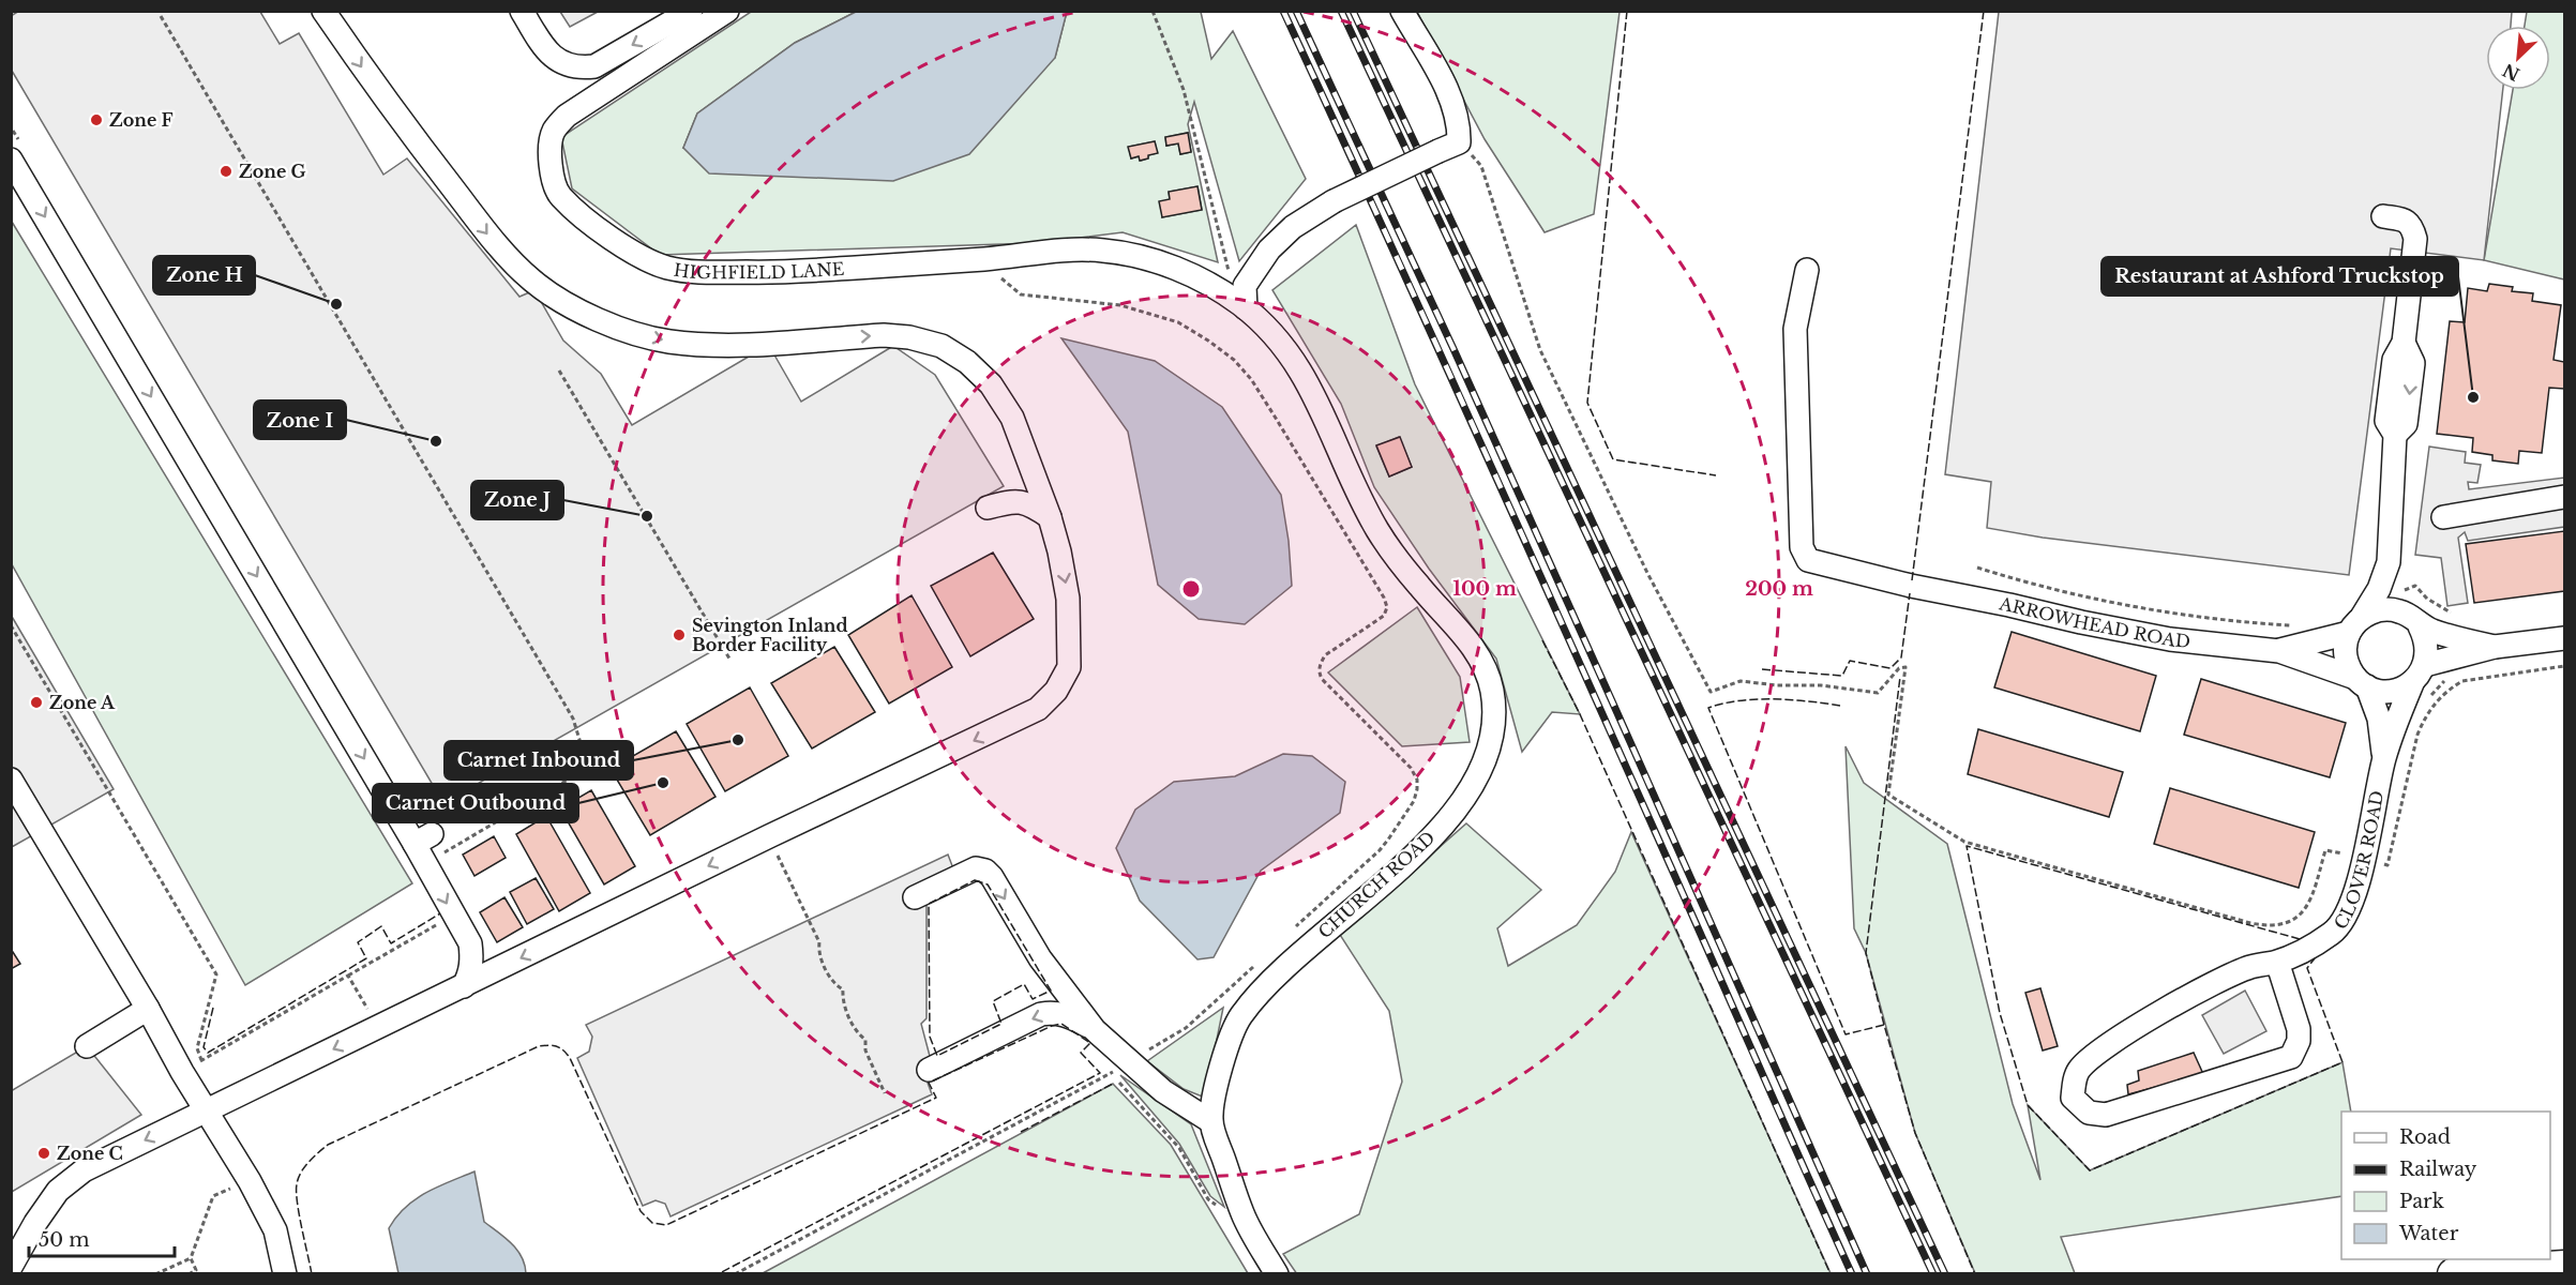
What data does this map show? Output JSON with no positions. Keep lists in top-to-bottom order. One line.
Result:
{"streets":{"street":["HIGHFIELD LANE","ARROWHEAD ROAD","CLOVER ROAD","CHURCH ROAD"]},"crossings":[["HIGHFIELD LANE","CHURCH ROAD"],["ARROWHEAD ROAD","CLOVER ROAD"]],"places":["Zone F","Zone G","Zone H","Restaurant at Ashford Truckstop","Zone I","Zone J","Sevington Inland Border Facility","Zone A","Carnet Inbound","Carnet Outbound","Zone C"],"legend":["Road","Railway","Park","Water"],"scale_bar":"50 m","north":"bottom left","rings":["100 m","200 m"]}
